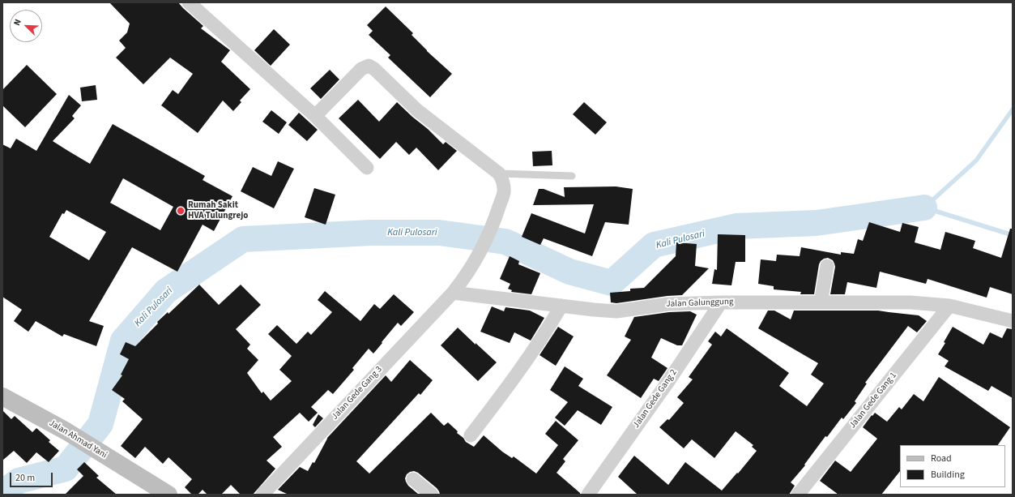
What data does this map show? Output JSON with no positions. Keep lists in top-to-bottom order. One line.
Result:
{"streets":{"main road":["Jalan Ahmad Yani"],"street":["Jalan Galunggung","Jalan Gede Gang 3","Jalan Gede Gang 2","Jalan Gede Gang 1"]},"crossings":[["Jalan Galunggung","Jalan Gede Gang 3"],["Jalan Galunggung","Jalan Gede Gang 2"],["Jalan Galunggung","Jalan Gede Gang 1"]],"water":["Kali Pulosari"],"places":["Rumah Sakit HVA Tulungrejo"],"legend":["Road","Building"],"scale_bar":"20 m","north":"top left"}
